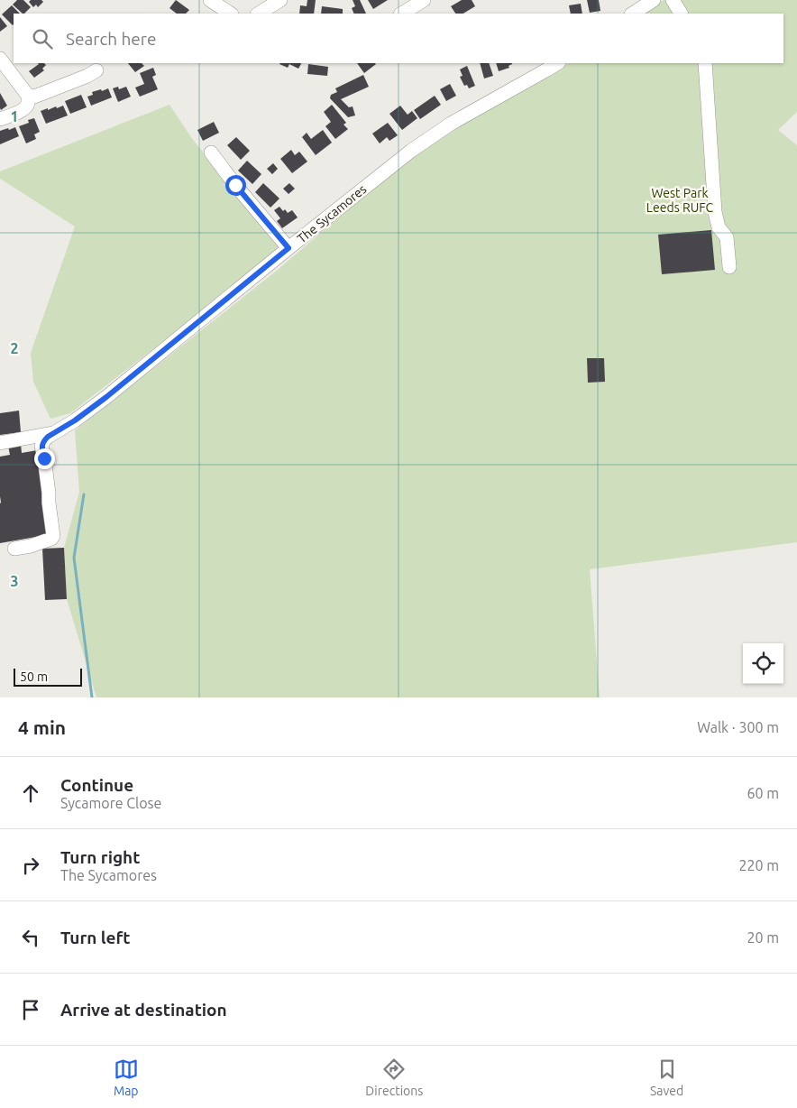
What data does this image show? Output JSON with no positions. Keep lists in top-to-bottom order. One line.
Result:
{"streets":{"street":["The Sycamores"]},"parks":["West Park Leeds RUFC"],"scale_bar":"50 m","page":{"search":"Search here","scale":"50 m","heading":["4 min","Walk · 300 m"],"list":[["Continue","Sycamore Close","60 m"],["Turn right","The Sycamores","220 m"],["Turn left","20 m"],"Arrive at destination"],"nav":["Map","Directions","Saved"]},"grid":{"rows":["1","2","3"]}}
